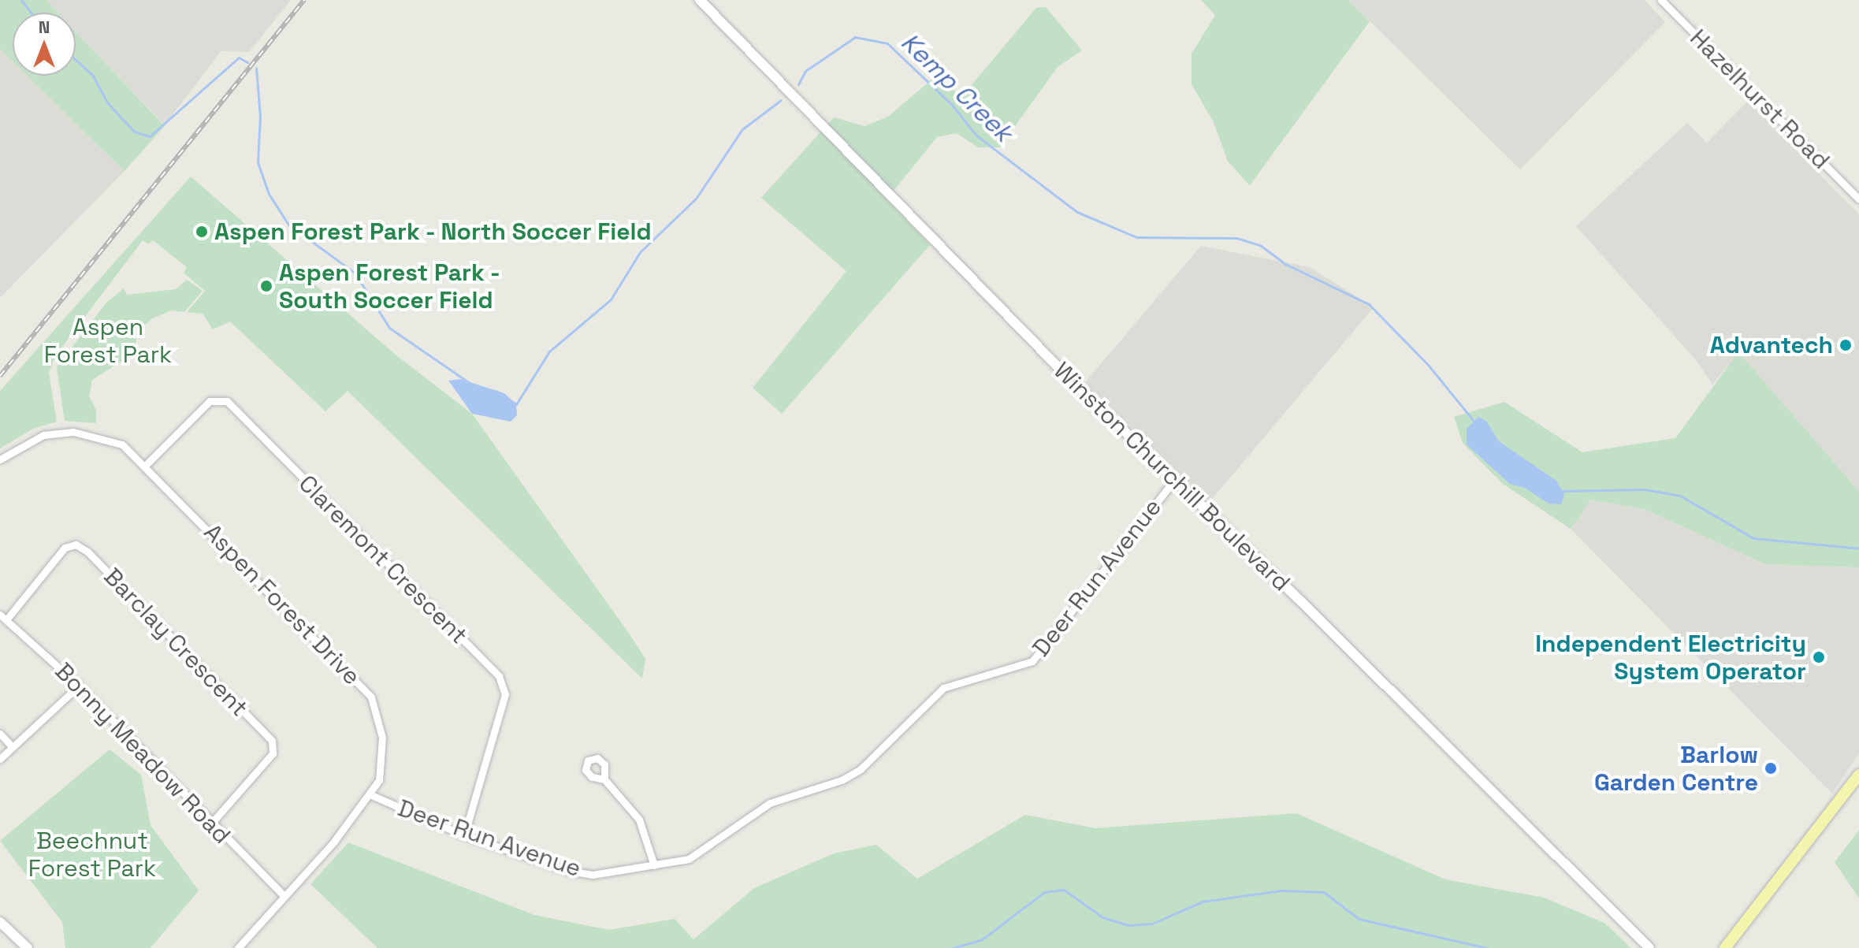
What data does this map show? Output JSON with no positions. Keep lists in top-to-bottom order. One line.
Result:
{"streets":{"main road":["Winston Churchill Boulevard"],"street":["Hazelhurst Road","Claremont Crescent","Deer Run Avenue","Aspen Forest Drive","Barclay Crescent","Bonny Meadow Road"]},"crossings":[["Winston Churchill Boulevard","Deer Run Avenue"],["Claremont Crescent","Deer Run Avenue"],["Claremont Crescent","Aspen Forest Drive"],["Deer Run Avenue","Aspen Forest Drive"],["Aspen Forest Drive","Bonny Meadow Road"],["Barclay Crescent","Bonny Meadow Road"]],"water":["Kemp Creek"],"parks":["Aspen Forest Park","Beechnut Forest Park"],"places":["Aspen Forest Park - North Soccer Field","Aspen Forest Park - South Soccer Field","Advantech","Independent Electricity System Operator","Barlow Garden Centre"],"north":"top"}
